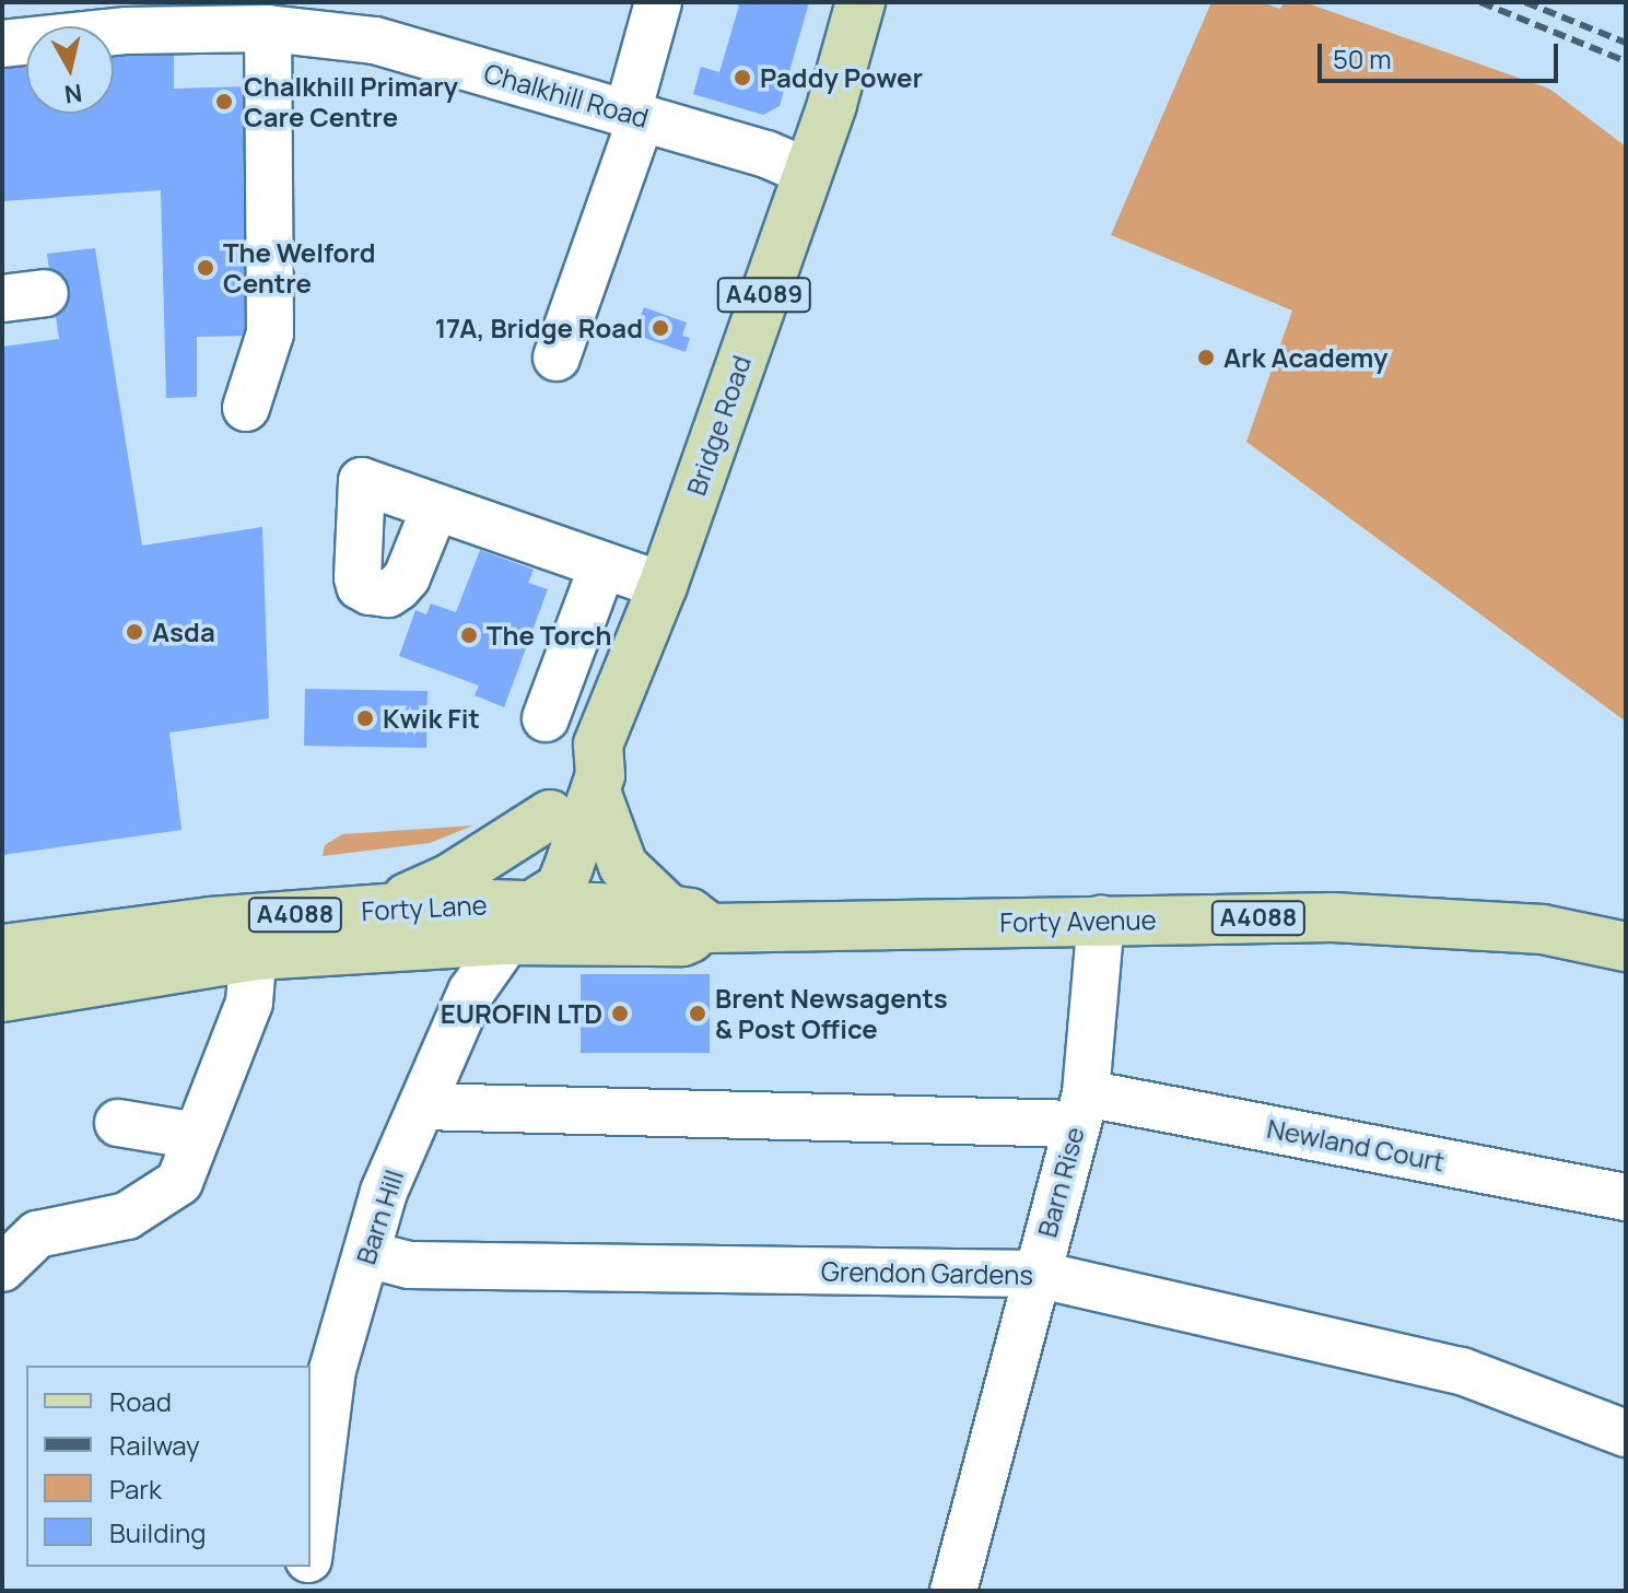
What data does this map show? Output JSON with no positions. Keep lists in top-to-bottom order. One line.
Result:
{"streets":{"main road":["A4089","Bridge Road","Forty Lane","A4088","Forty Avenue"],"street":["Chalkhill Road","Newland Court","Barn Rise","Barn Hill","Grendon Gardens"]},"crossings":[["Chalkhill Road","Bridge Road"],["Bridge Road","Forty Lane"],["Bridge Road","Forty Avenue"],["Bridge Road","Barn Hill"],["Forty Lane","Forty Avenue"],["Forty Lane","Barn Hill"],["Forty Avenue","Barn Rise"],["Forty Avenue","Barn Hill"],["Newland Court","Barn Rise"],["Newland Court","Barn Hill"],["Barn Rise","Grendon Gardens"],["Barn Hill","Grendon Gardens"]],"places":["Paddy Power","Chalkhill Primary Care Centre","The Welford Centre","17A, Bridge Road","Ark Academy","Asda","The Torch","Kwik Fit","EUROFIN LTD","Brent Newsagents & Post Office"],"legend":["Road","Railway","Park","Building"],"scale_bar":"50 m","north":"bottom"}
